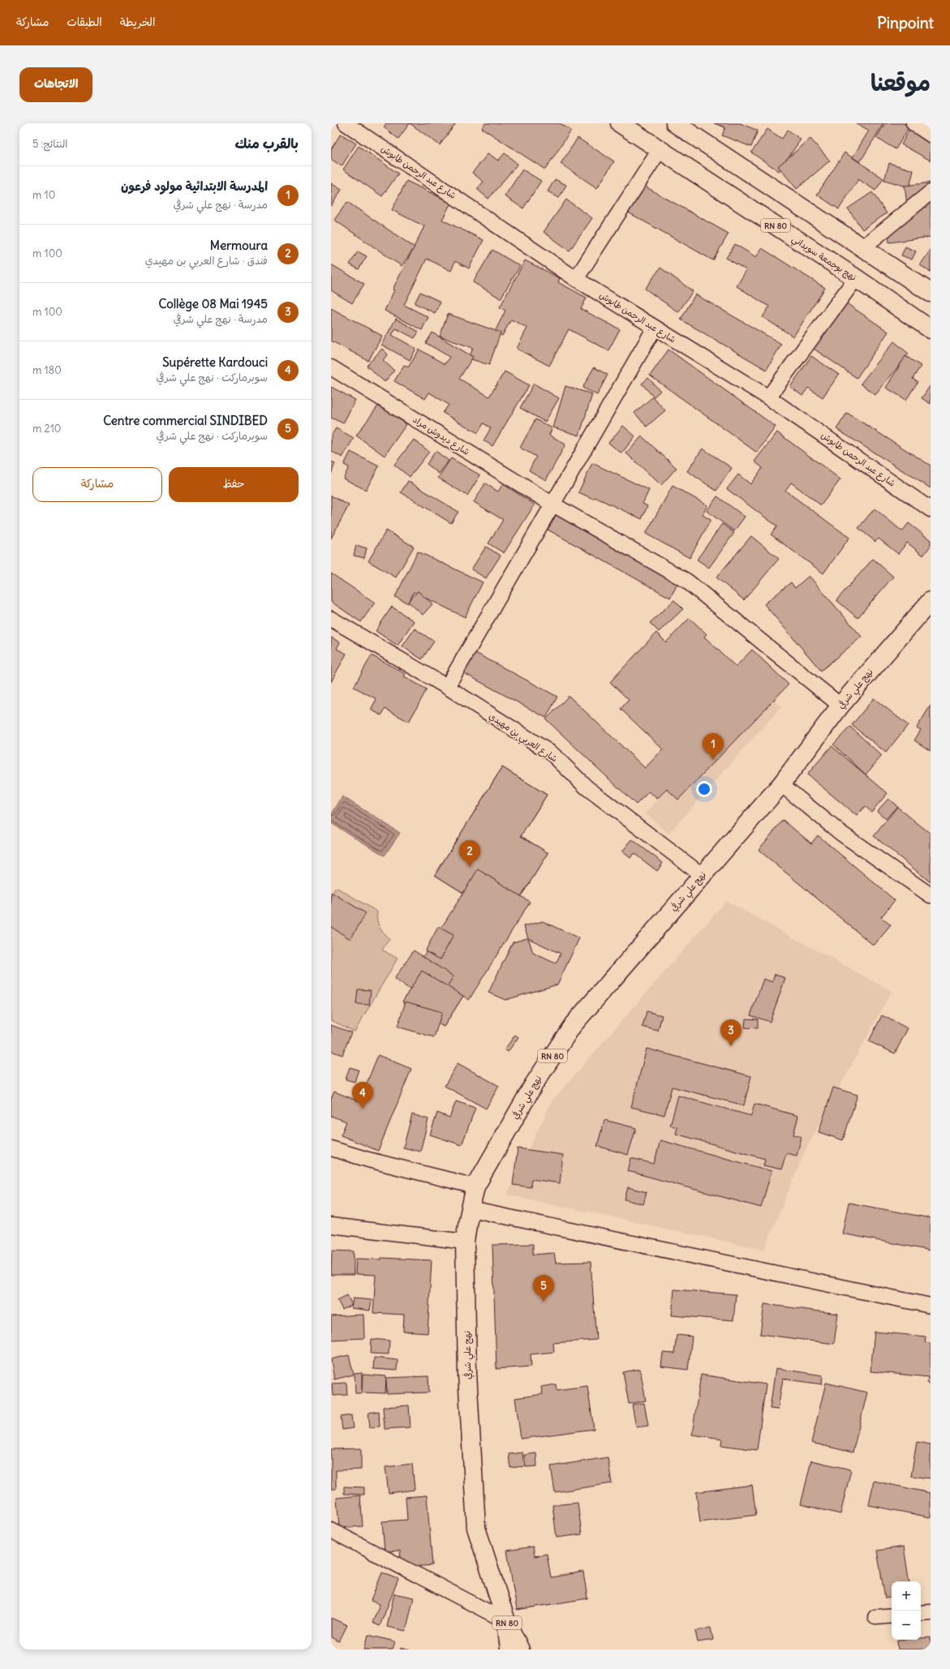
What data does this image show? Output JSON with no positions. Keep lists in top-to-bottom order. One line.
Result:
{"streets":{"main road":["RN 80","نهج بوجمعة سويداني","نهج علي شرفي"],"street":["شارع عبد الرحمن طابوش","شارع ديدوش مراد","شارع العربي بن مهيدي"]},"crossings":[["شارع ديدوش مراد","نهج علي شرفي"],["نهج علي شرفي","شارع العربي بن مهيدي"]],"page":{"header":"Pinpoint","nav":["الخريطة","الطبقات","مشاركة"],"title":"موقعنا","buttons":["الاتجاهات",["حفظ","مشاركة"]],"heading":["بالقرب منك","النتائج: 5"],"list":[{"mark":"1","name":"المدرسة الابتدائية مولود فرعون","note":"مدرسة · نهج علي شرفي","value":"10 m"},{"mark":"2","name":"Mermoura","note":"فندق · شارع العربي بن مهيدي","value":"100 m"},{"mark":"3","name":"Collège 08 Mai 1945","note":"مدرسة · نهج علي شرفي","value":"100 m"},{"mark":"4","name":"Supérette Kardouci","note":"سوبرماركت · نهج علي شرفي","value":"180 m"},{"mark":"5","name":"Centre commercial SINDIBED","note":"سوبرماركت · نهج علي شرفي","value":"210 m"}],"pins":["1","2","3","4","5"],"map_buttons":["+","−"]}}
